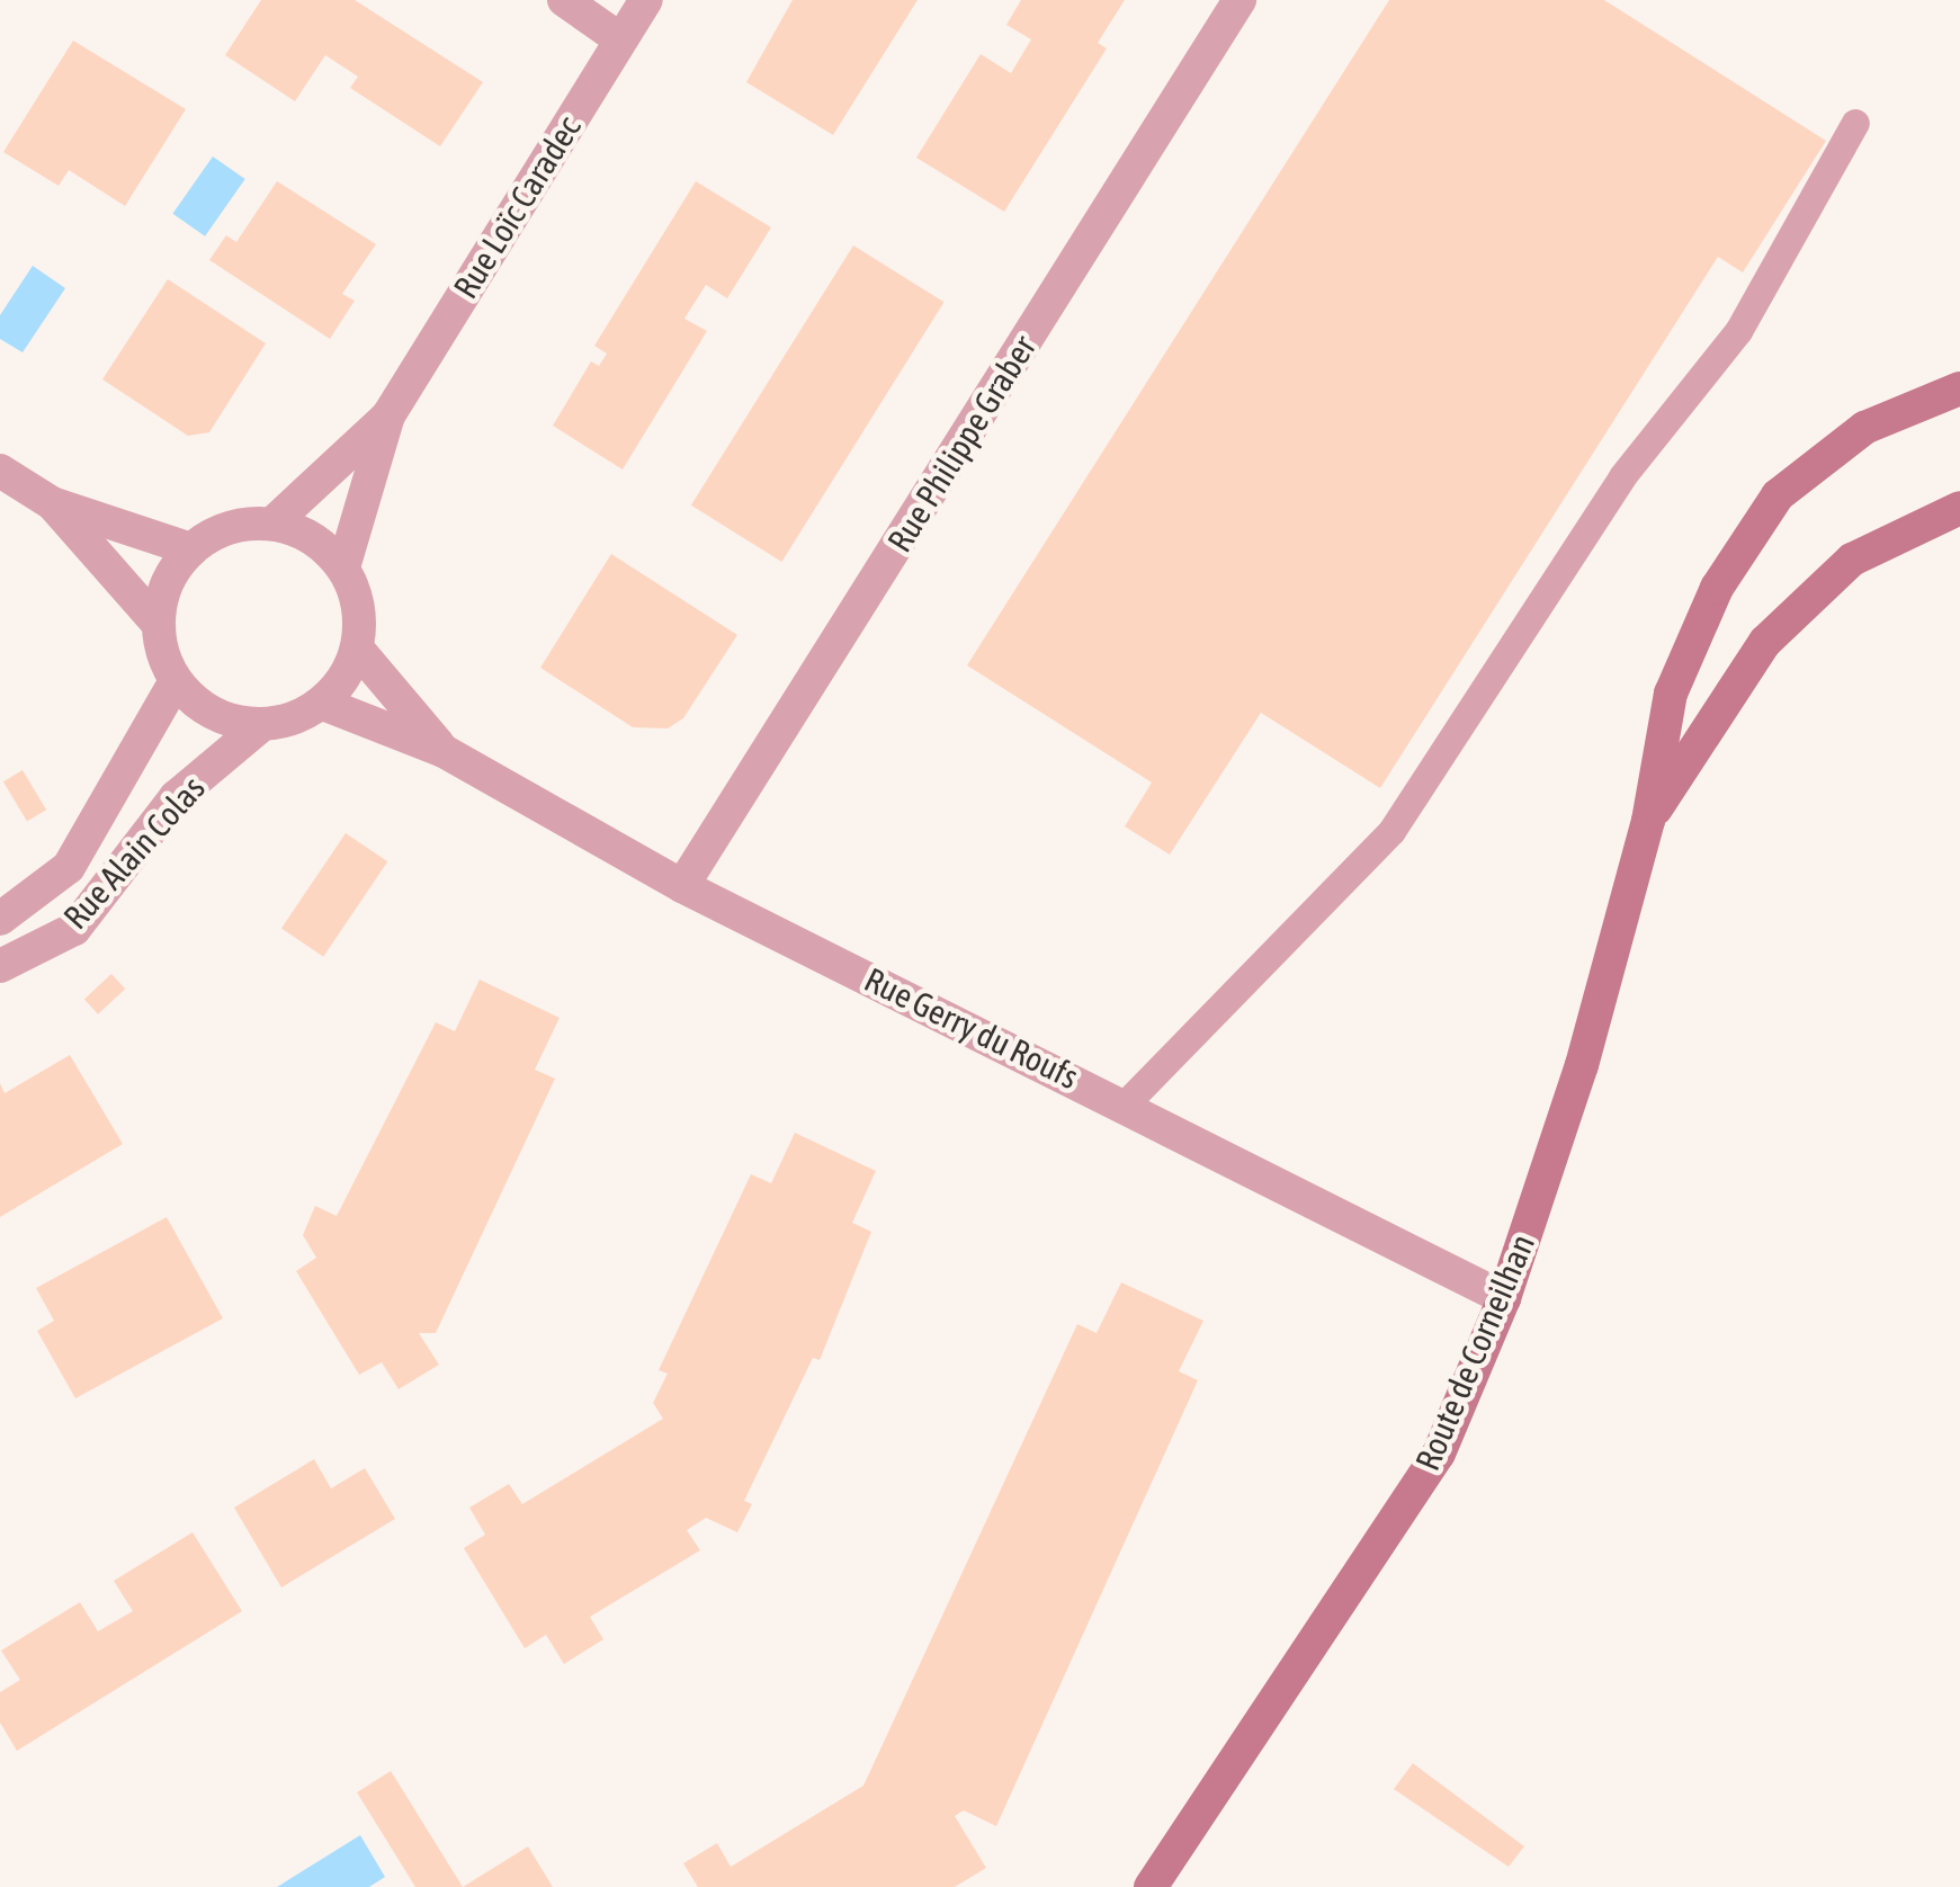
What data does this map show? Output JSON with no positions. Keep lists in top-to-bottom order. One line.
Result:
{"streets":{"street":["Rue Loïc Caradec","Rue Philippe Graber","Rue Alain Colas","Rue Gerry du Roufs","Route de Corneilhan"]},"crossings":[["Rue Loïc Caradec","Rue Alain Colas"],["Rue Loïc Caradec","Rue Gerry du Roufs"],["Rue Philippe Graber","Rue Gerry du Roufs"],["Rue Alain Colas","Rue Gerry du Roufs"],["Rue Gerry du Roufs","Route de Corneilhan"]]}
